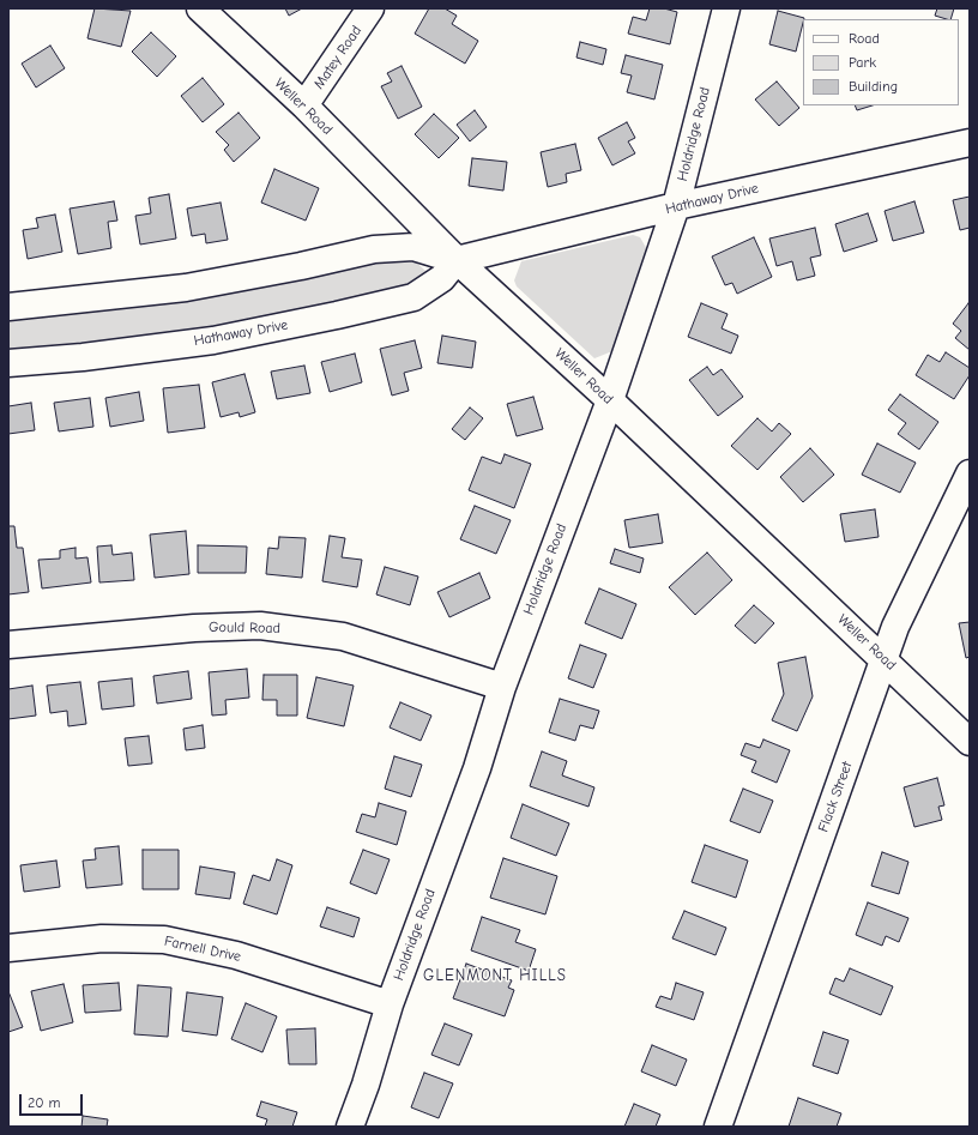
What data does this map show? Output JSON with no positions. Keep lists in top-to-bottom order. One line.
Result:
{"streets":{"street":["Matey Road","Weller Road","Holdridge Road","Hathaway Drive","Gould Road","Flack Street","Farnell Drive"]},"crossings":[["Matey Road","Weller Road"],["Weller Road","Holdridge Road"],["Weller Road","Hathaway Drive"],["Weller Road","Flack Street"],["Holdridge Road","Hathaway Drive"],["Holdridge Road","Gould Road"],["Holdridge Road","Farnell Drive"]],"districts":["GLENMONT HILLS"],"legend":["Road","Park","Building"],"scale_bar":"20 m"}
